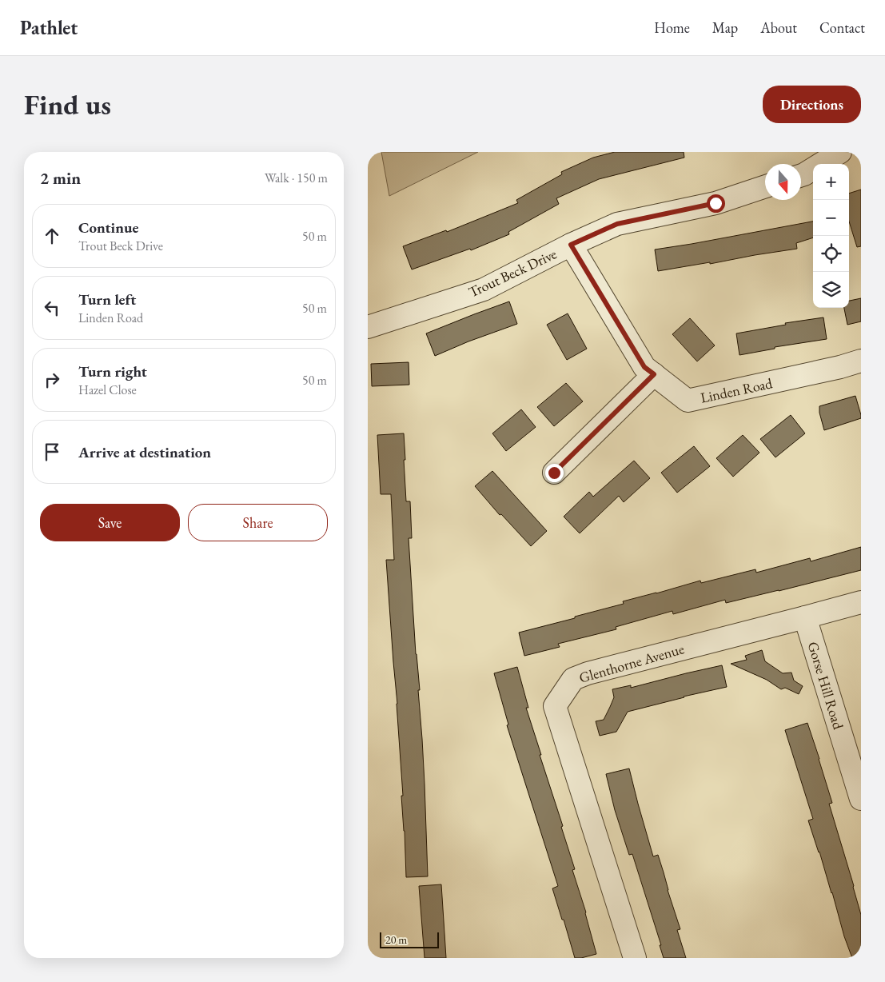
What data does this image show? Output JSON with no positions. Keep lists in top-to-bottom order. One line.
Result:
{"streets":{"street":["Trout Beck Drive","Linden Road","Glenthorne Avenue","Gorse Hill Road"]},"crossings":[["Trout Beck Drive","Linden Road"],["Glenthorne Avenue","Gorse Hill Road"]],"scale_bar":"20 m","north":"bottom","page":{"header":"Pathlet","nav":["Home","Map","About","Contact"],"buttons":["Directions",["Save","Share"]],"title":"Find us","heading":["2 min","Walk · 150 m"],"map_buttons":["+","−"],"list":[["Continue","Trout Beck Drive","50 m"],["Turn left","Linden Road","50 m"],["Turn right","Hazel Close","50 m"],"Arrive at destination"],"scale":"20 m"}}
